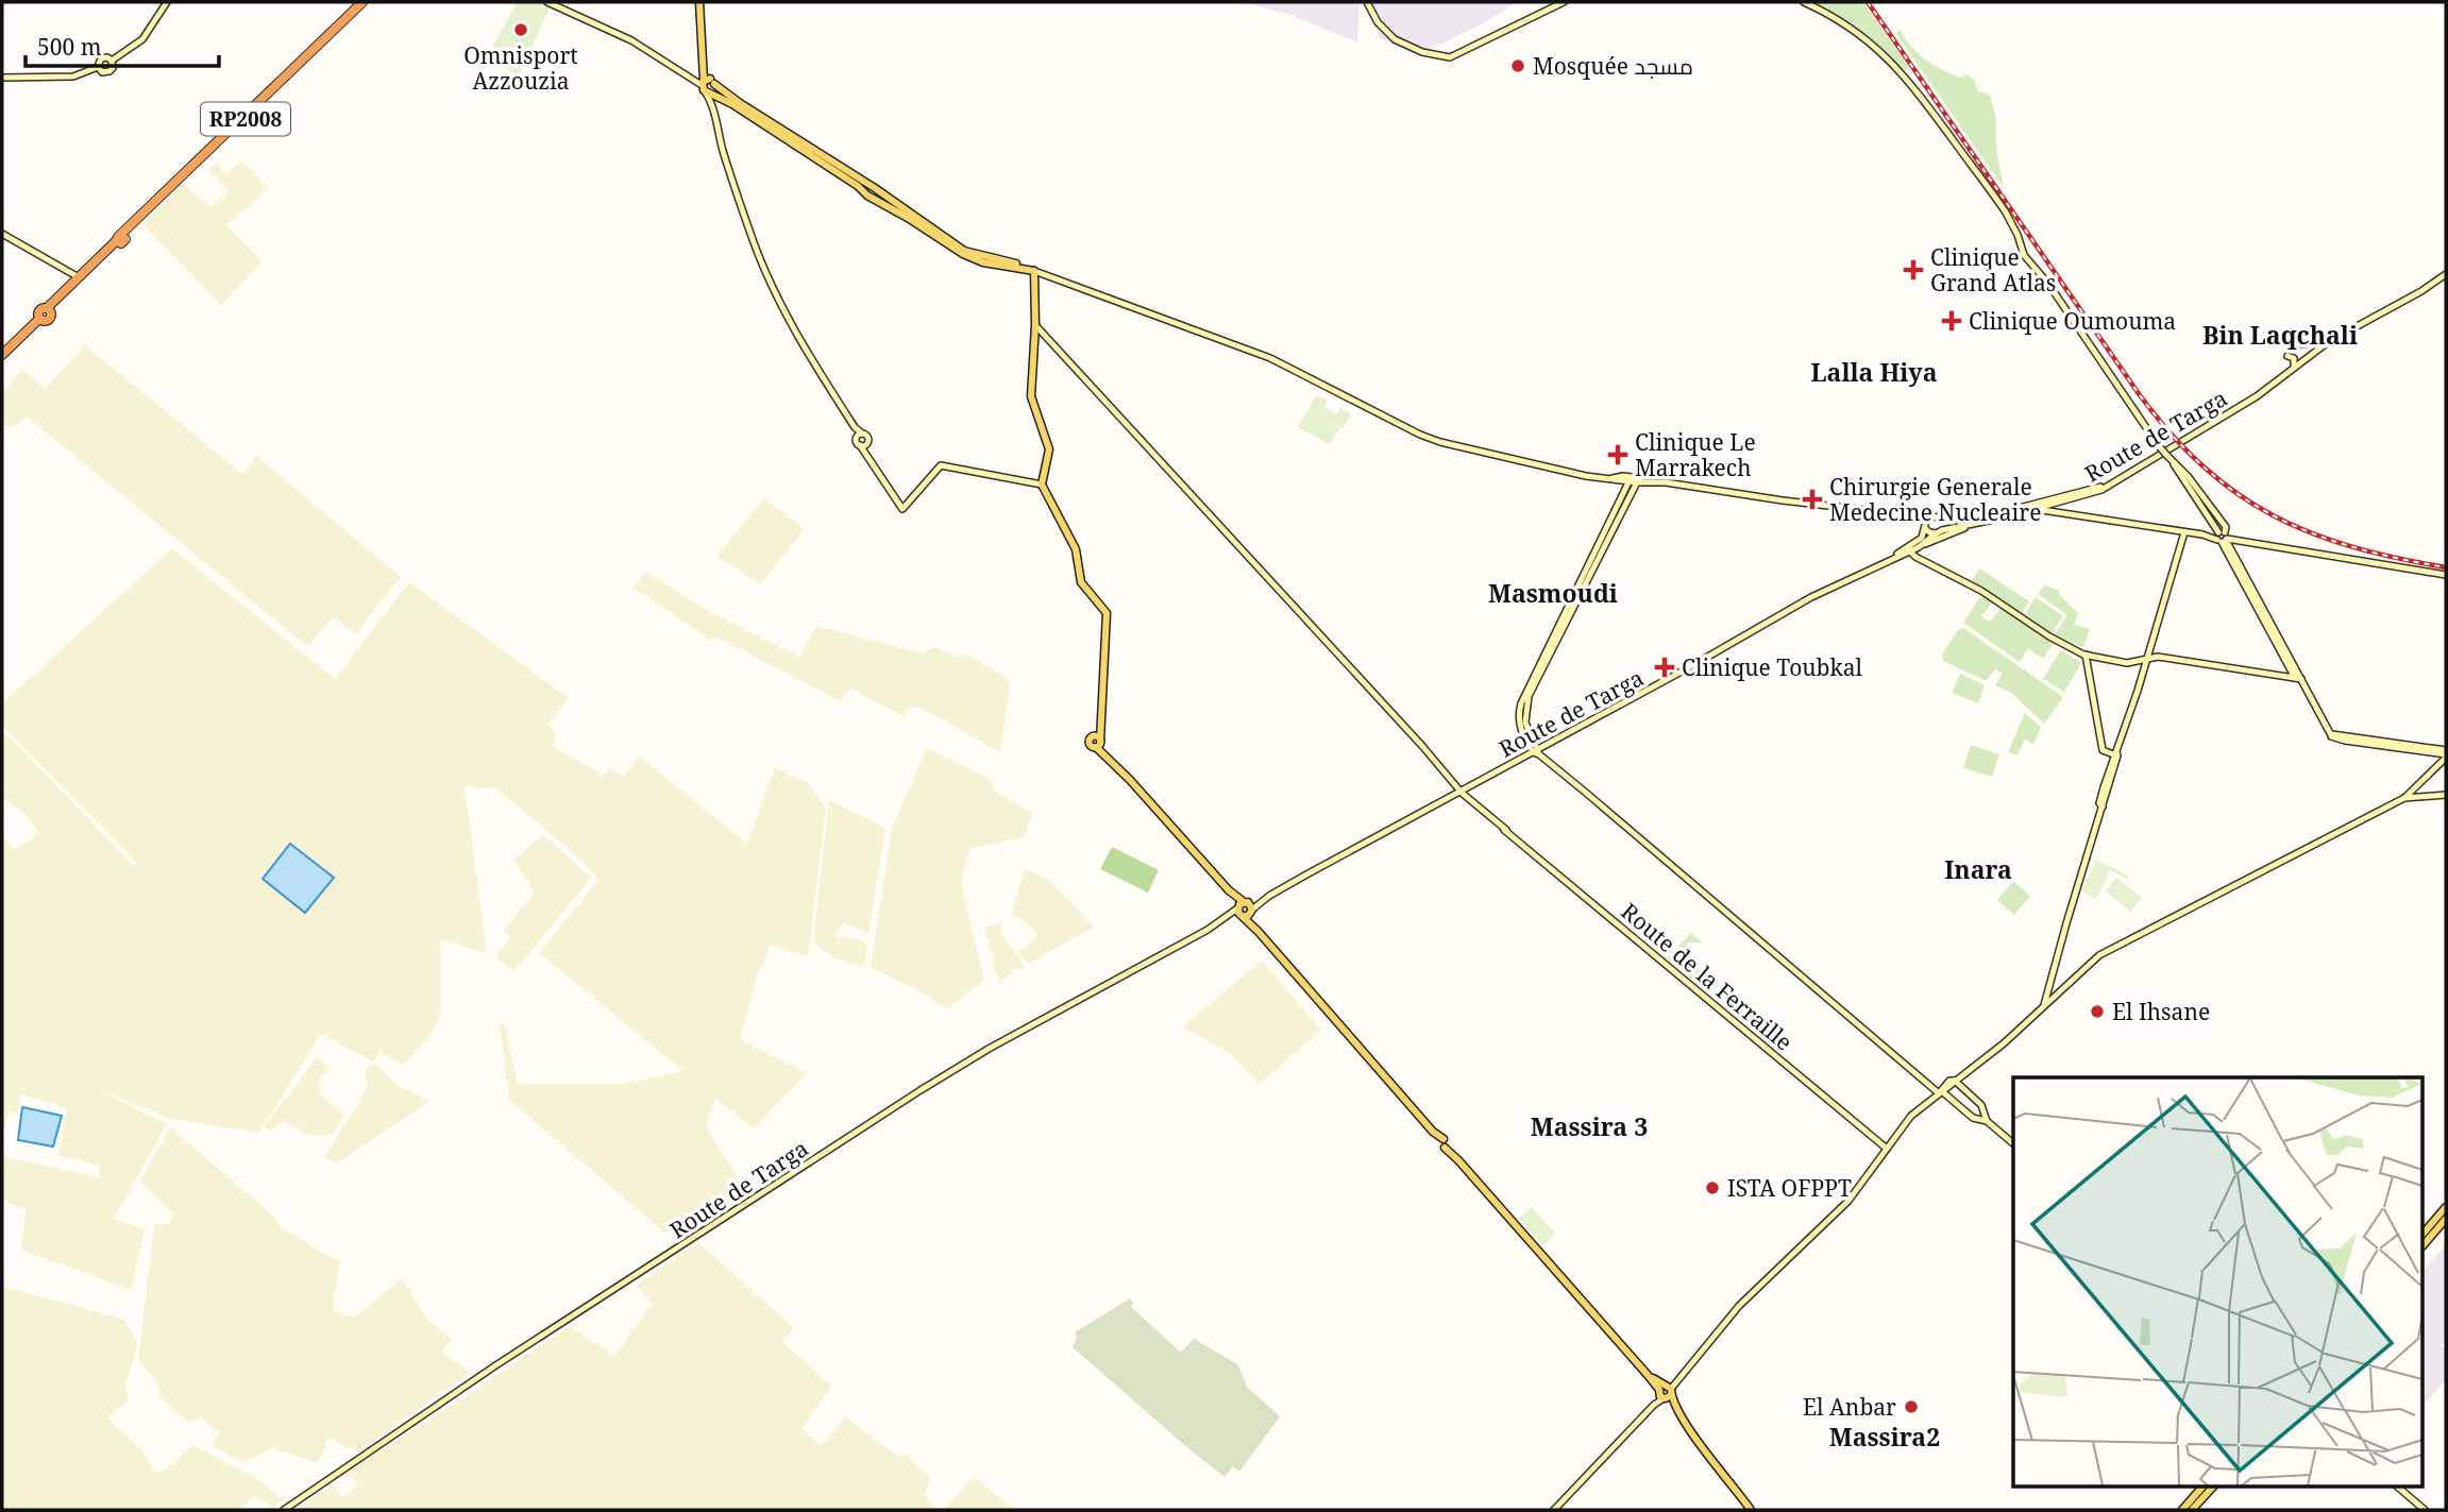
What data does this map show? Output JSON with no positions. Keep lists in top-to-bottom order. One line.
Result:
{"streets":{"highway":["RP2008"],"street":["Route de Targa","Route de la Ferraille"]},"crossings":[["Route de Targa","Route de la Ferraille"]],"districts":["Bin Laqchali","Lalla Hiya","Masmoudi","Inara","Massira 3","Massira2"],"places":{"other":["Omnisport Azzouzia","Mosquée مسجد","El Ihsane","ISTA OFPPT","El Anbar"],"health":["Clinique Grand Atlas","Clinique Oumouma","Clinique Le Marrakech","Chirurgie Generale Medecine Nucleaire","Clinique Toubkal"]},"scale_bar":"500 m"}
